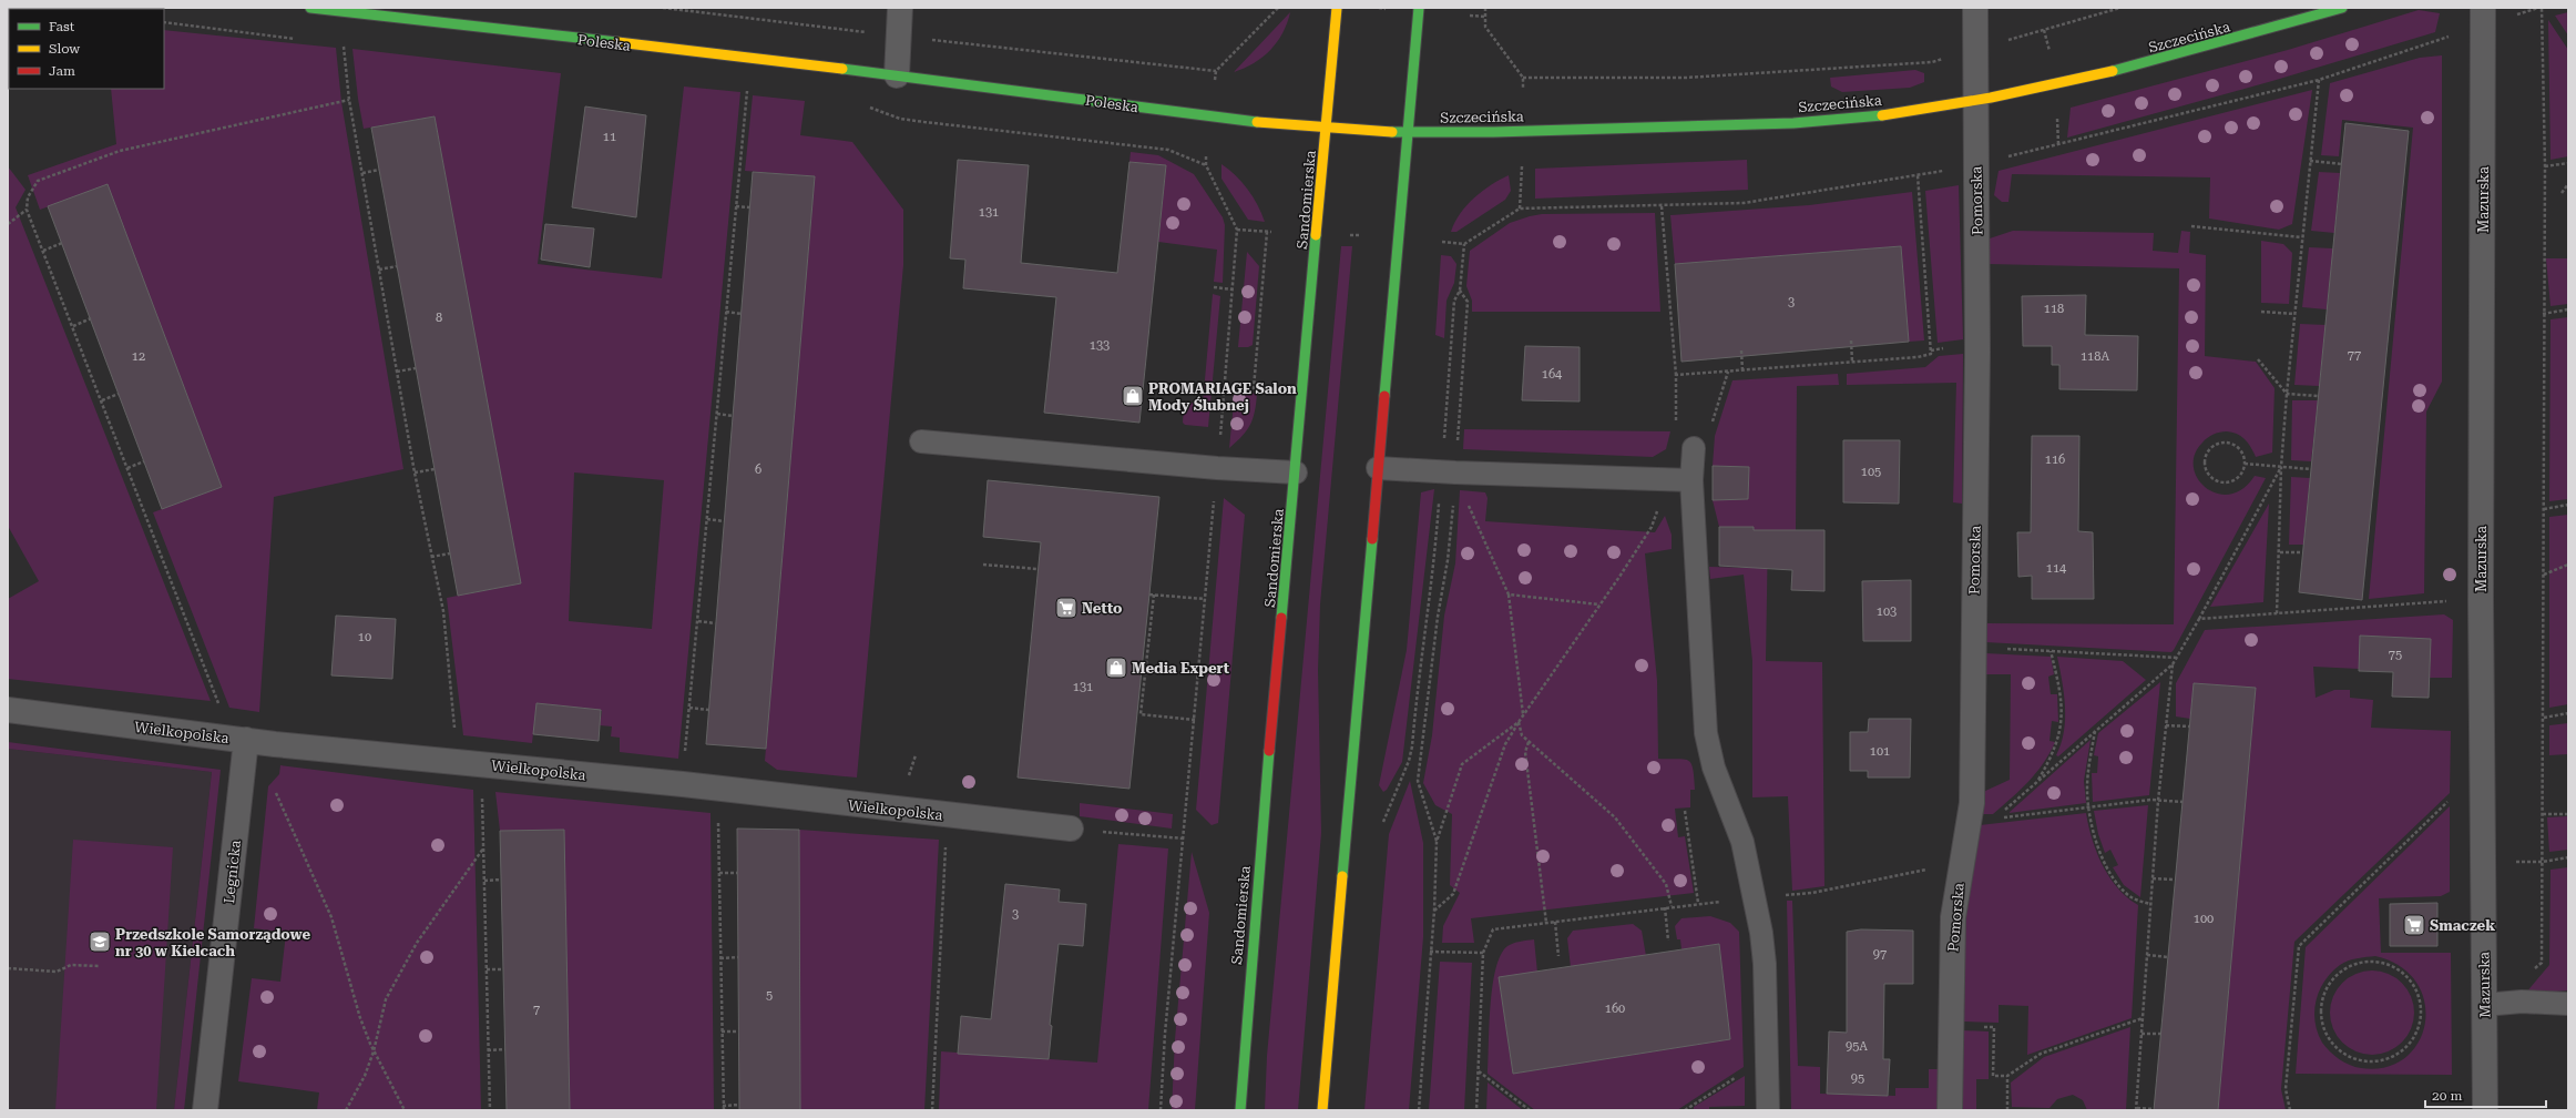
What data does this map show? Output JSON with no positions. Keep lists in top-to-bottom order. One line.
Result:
{"streets":{"street":["Szczecińska","Poleska","Sandomierska","Mazurska","Pomorska","Wielkopolska","Legnicka"]},"crossings":[["Szczecińska","Poleska"],["Szczecińska","Sandomierska"],["Szczecińska","Pomorska"],["Poleska","Sandomierska"],["Wielkopolska","Legnicka"]],"places":{"shop":["PROMARIAGE Salon Mody Ślubnej","Media Expert"],"supermarket":["Netto","Smaczek"],"school or university":["Przedszkole Samorządowe nr 30 w Kielcach"]},"house_numbers":["11","131","3","118","8","133","77","12","118A","164","116","6","105","114","103","10","75","131","101","3","100","97","5","160","7","95A","95"],"legend":["Fast","Slow","Jam"],"scale_bar":"20 m"}
